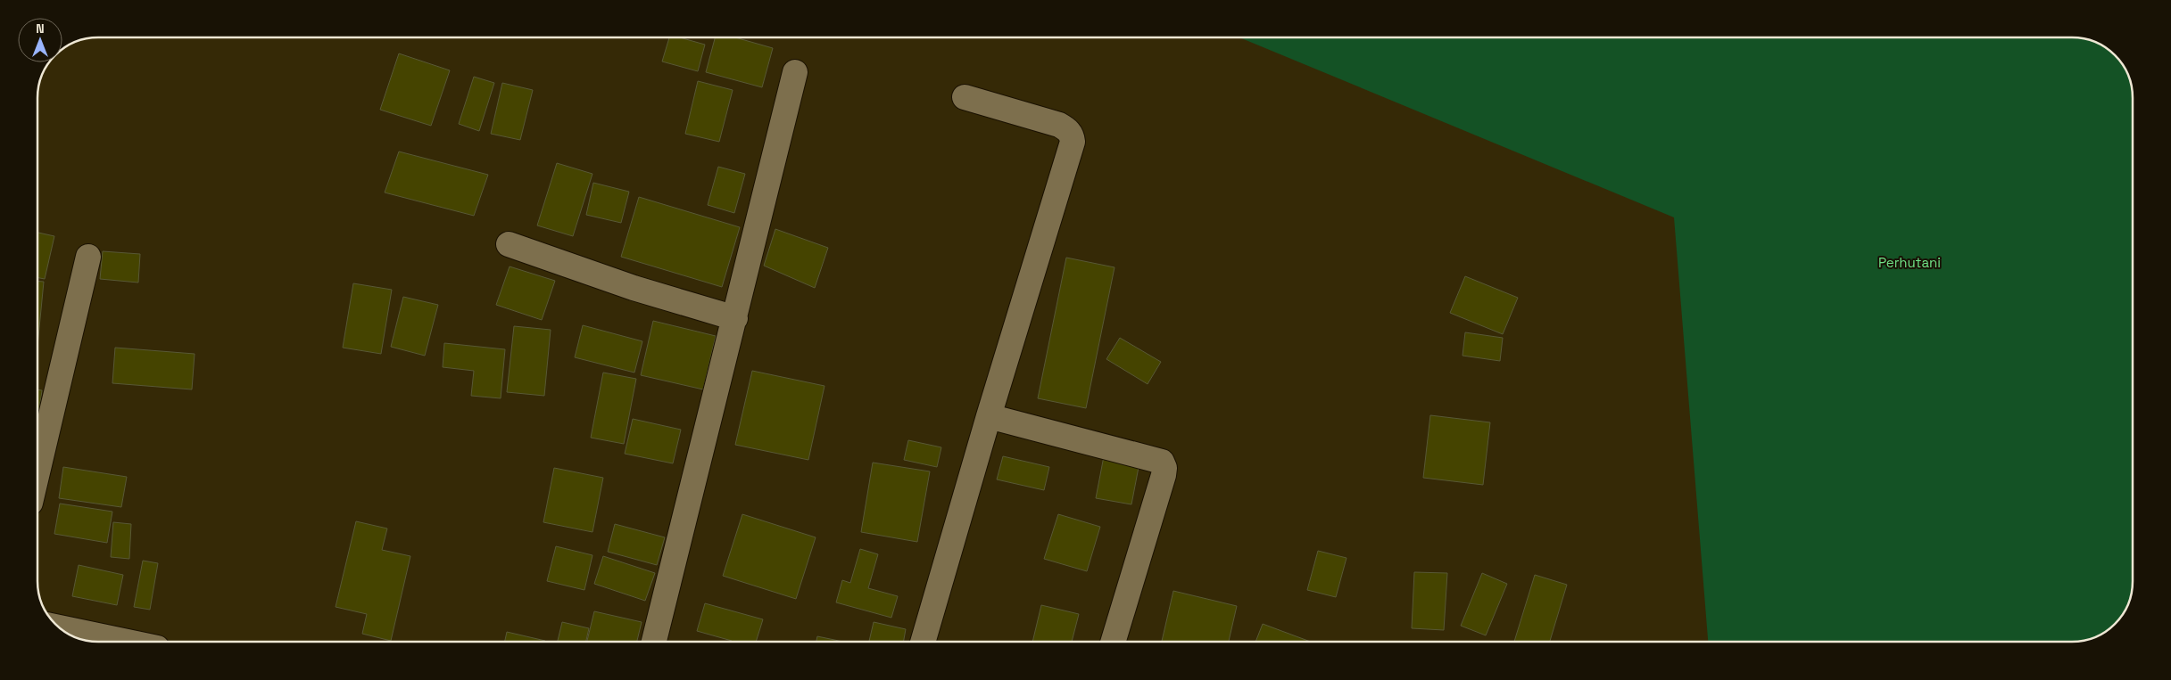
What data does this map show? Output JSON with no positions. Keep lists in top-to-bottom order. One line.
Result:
{"parks":["Perhutani"],"north":"top"}
